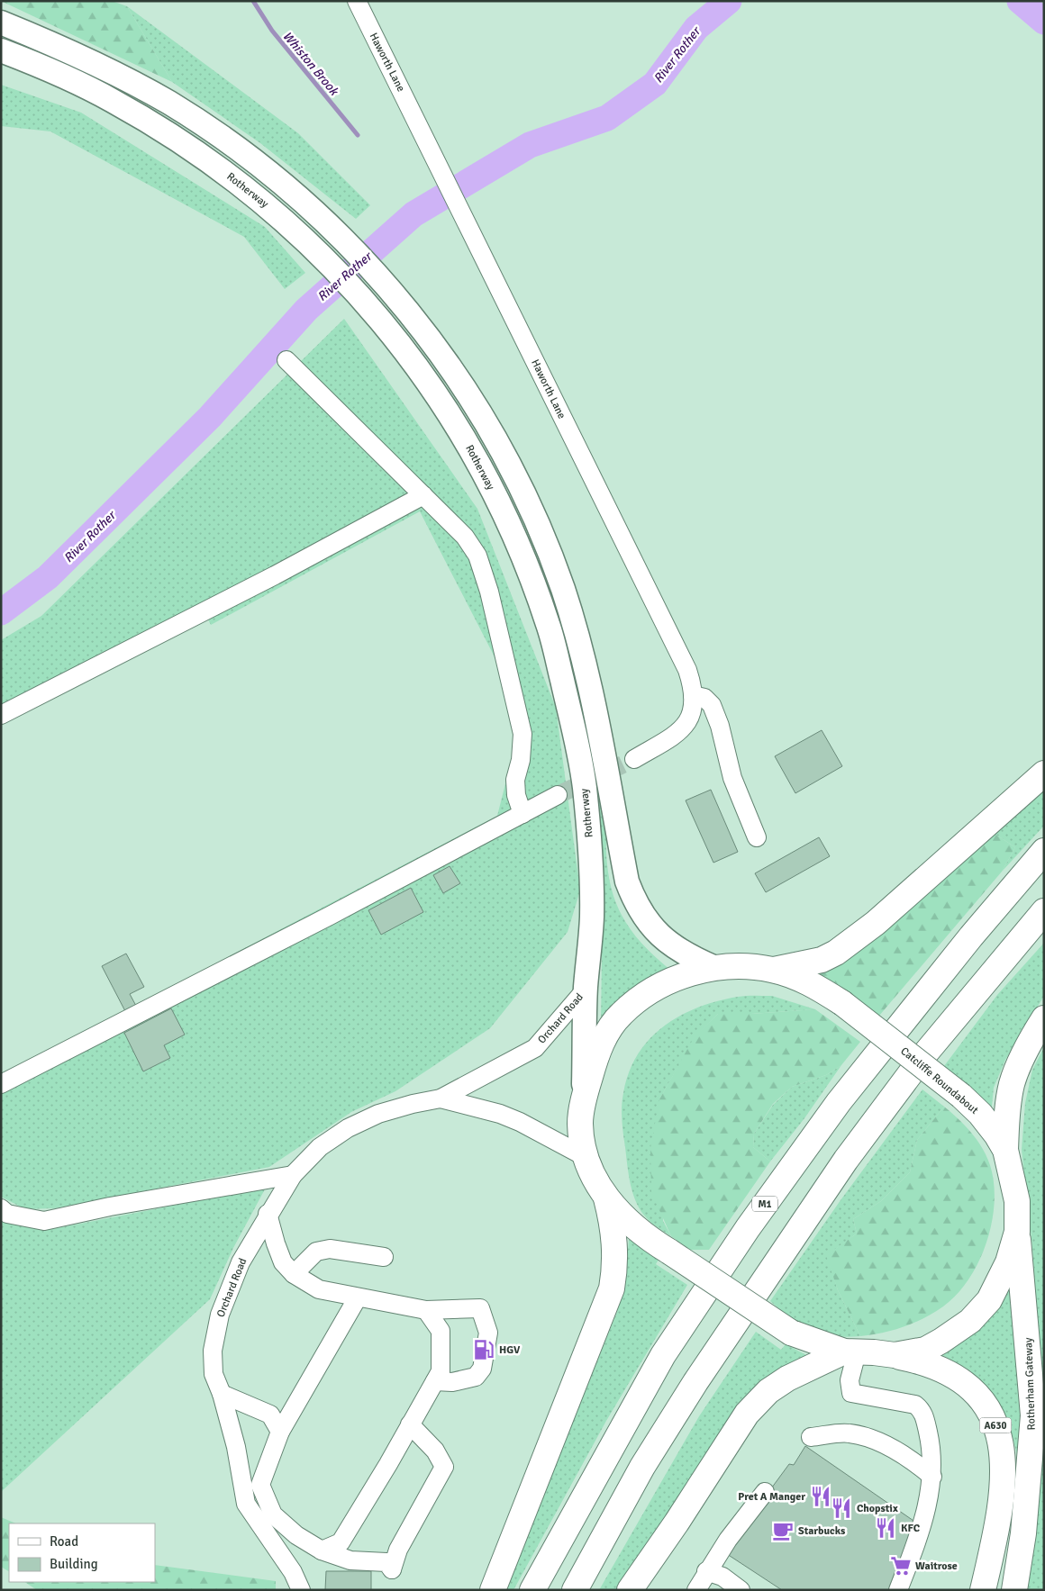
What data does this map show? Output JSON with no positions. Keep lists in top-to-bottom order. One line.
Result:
{"streets":{"highway":["Catcliffe Roundabout","M1","Rotherham Gateway","A630"],"main road":["Rotherway"],"lane":["Haworth Lane","Orchard Road"]},"crossings":[["Rotherway","Orchard Road"],["Rotherway","Catcliffe Roundabout"],["Orchard Road","Catcliffe Roundabout"],["Catcliffe Roundabout","Rotherham Gateway"],["Catcliffe Roundabout","A630"]],"water":["River Rother","Whiston Brook"],"places":{"fuel station":["HGV"],"restaurant":["Pret A Manger","Chopstix","KFC"],"cafe":["Starbucks"],"supermarket":["Waitrose"]},"legend":["Road","Building"]}
